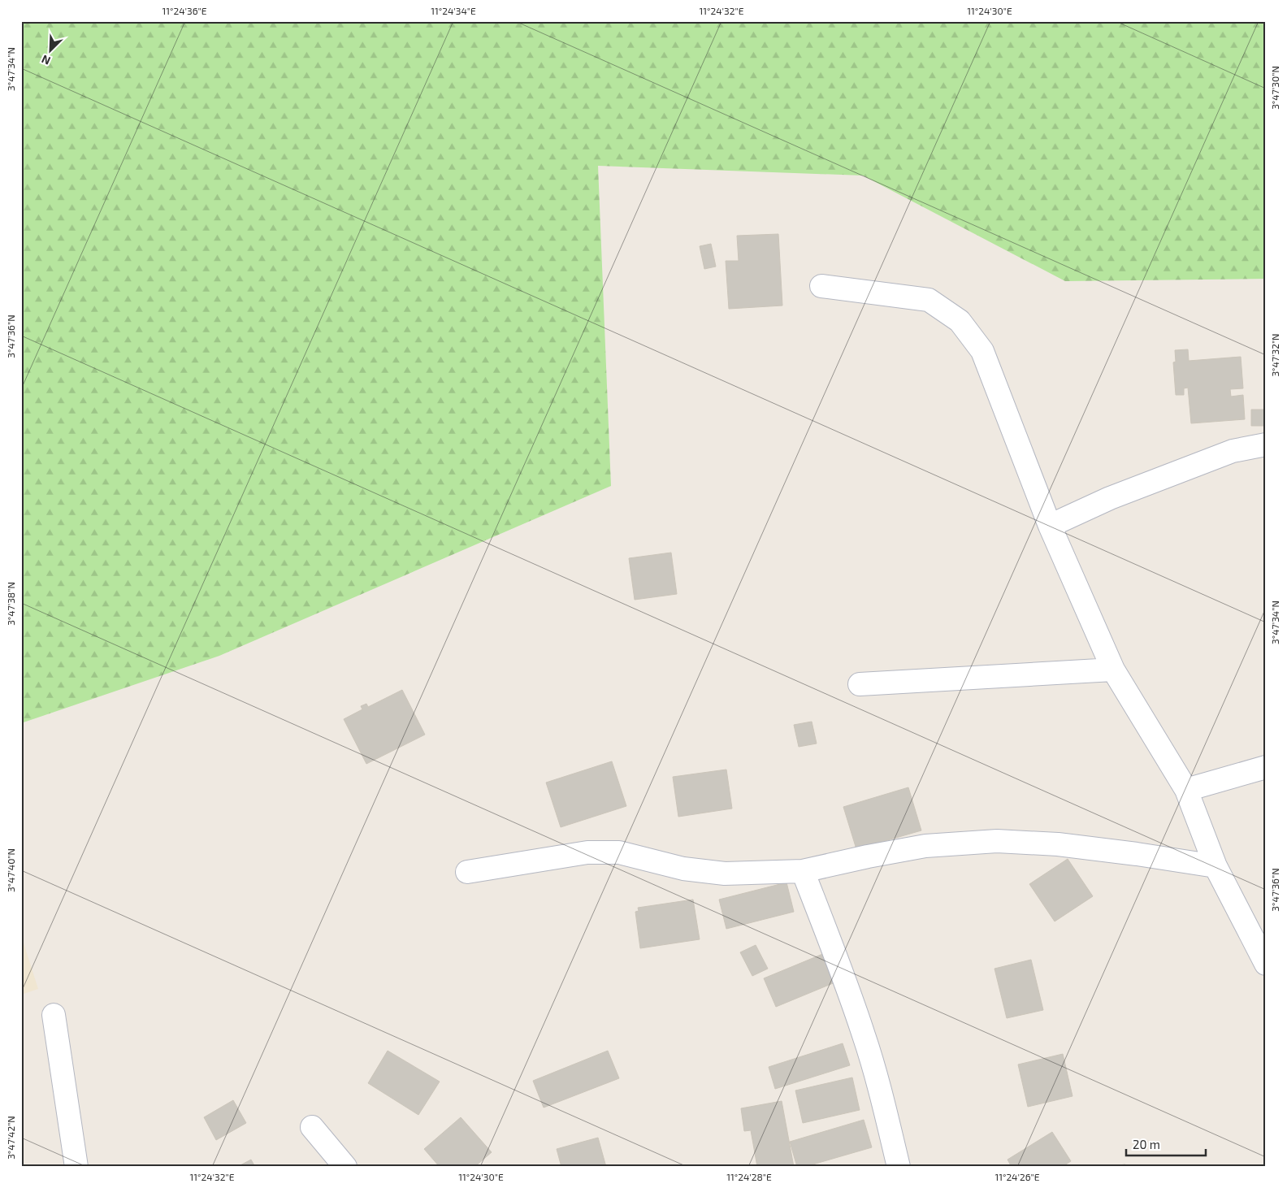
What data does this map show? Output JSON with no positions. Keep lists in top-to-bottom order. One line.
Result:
{"scale_bar":"20 m","north":"bottom left","coordinates":["11°24'36\"E","11°24'34\"E","11°24'32\"E","11°24'30\"E","3°47'34\"N","3°47'30\"N","3°47'36\"N","3°47'32\"N","3°47'38\"N","3°47'40\"N","3°47'42\"N","11°24'28\"E","11°24'26\"E"]}
